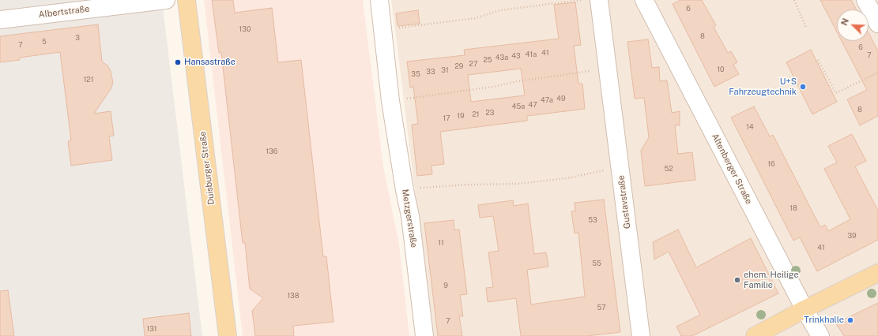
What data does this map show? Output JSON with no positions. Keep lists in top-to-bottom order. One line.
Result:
{"streets":{"main road":["Duisburger Straße"],"street":["Albertstraße","Altenberger Straße","Gustavstraße","Metzgerstraße"]},"places":["Hansastraße","U+S Fahrzeugtechnik","ehem. Heilige Familie","Trinkhalle"],"house_numbers":["6","130","8","3","5","7","6","41","41a","7","43","43a","25","27","29","10","31","33","35","121","49","47a","47","45a","8","23","21","19","17","14","136","16","52","18","53","39","11","41","55","9","138","57","7","131"],"north":"top left"}
